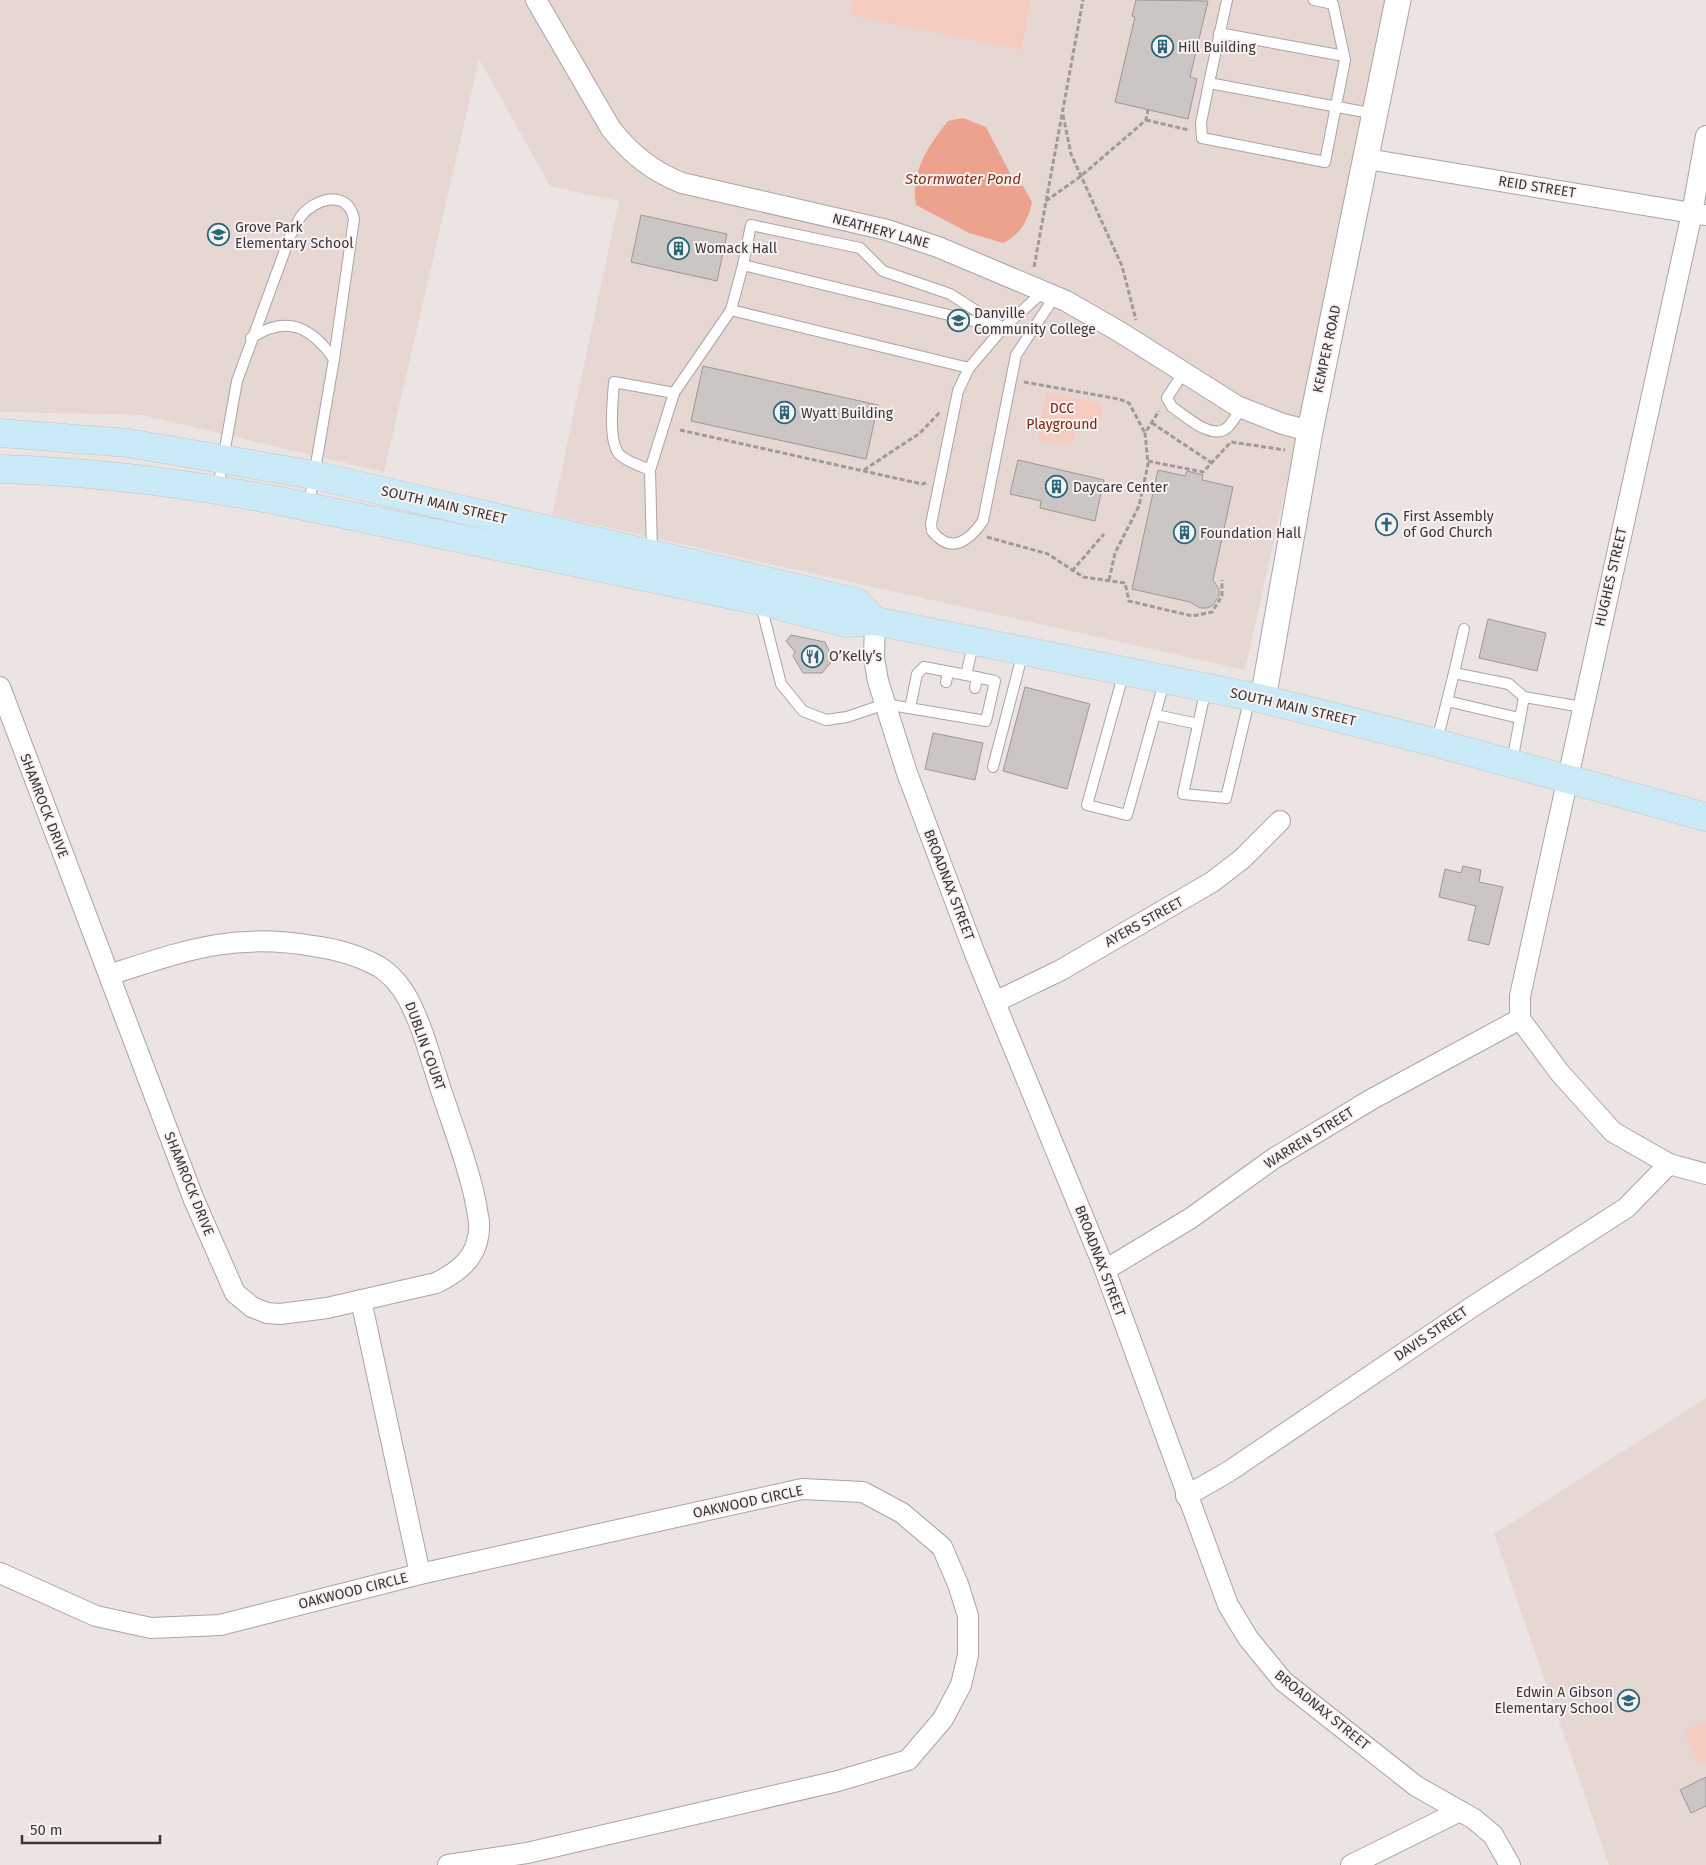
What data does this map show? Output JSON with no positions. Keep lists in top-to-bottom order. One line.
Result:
{"streets":{"main road":["SOUTH MAIN STREET"],"street":["REID STREET","NEATHERY LANE","KEMPER ROAD","HUGHES STREET","SHAMROCK DRIVE","BROADNAX STREET","AYERS STREET","DUBLIN COURT","WARREN STREET","DAVIS STREET","OAKWOOD CIRCLE"]},"crossings":[["REID STREET","KEMPER ROAD"],["REID STREET","HUGHES STREET"],["NEATHERY LANE","KEMPER ROAD"],["KEMPER ROAD","SOUTH MAIN STREET"],["SOUTH MAIN STREET","HUGHES STREET"],["SOUTH MAIN STREET","BROADNAX STREET"],["HUGHES STREET","WARREN STREET"],["SHAMROCK DRIVE","DUBLIN COURT"],["BROADNAX STREET","AYERS STREET"],["BROADNAX STREET","WARREN STREET"],["BROADNAX STREET","DAVIS STREET"]],"water":["Stormwater Pond"],"parks":["DCC Playground"],"places":{"building":["Hill Building","Womack Hall","Wyatt Building","Daycare Center","Foundation Hall"],"school or university":["Grove Park Elementary School","Danville Community College","Edwin A Gibson Elementary School"],"church":["First Assembly of God Church"],"restaurant":["O’Kelly’s"]},"scale_bar":"50 m"}
